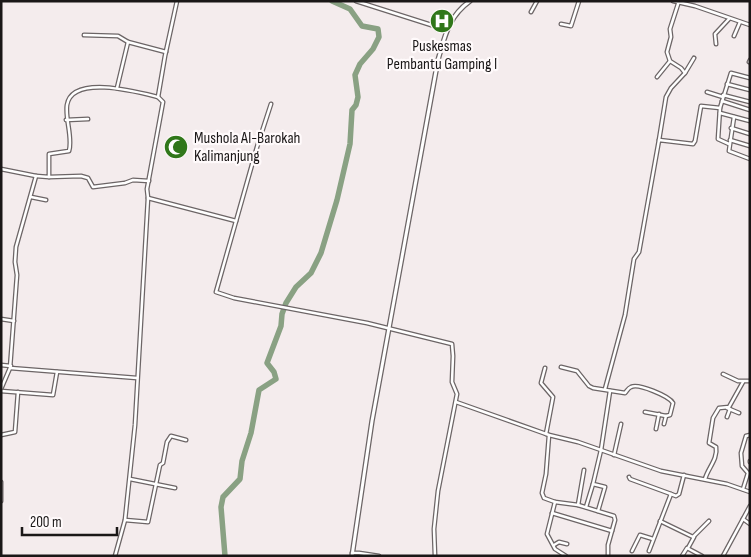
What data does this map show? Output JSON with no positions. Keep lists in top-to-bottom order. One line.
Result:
{"places":{"hospital":["Puskesmas Pembantu Gamping I"],"mosque":["Mushola Al-Barokah Kalimanjung"]},"scale_bar":"200 m"}
